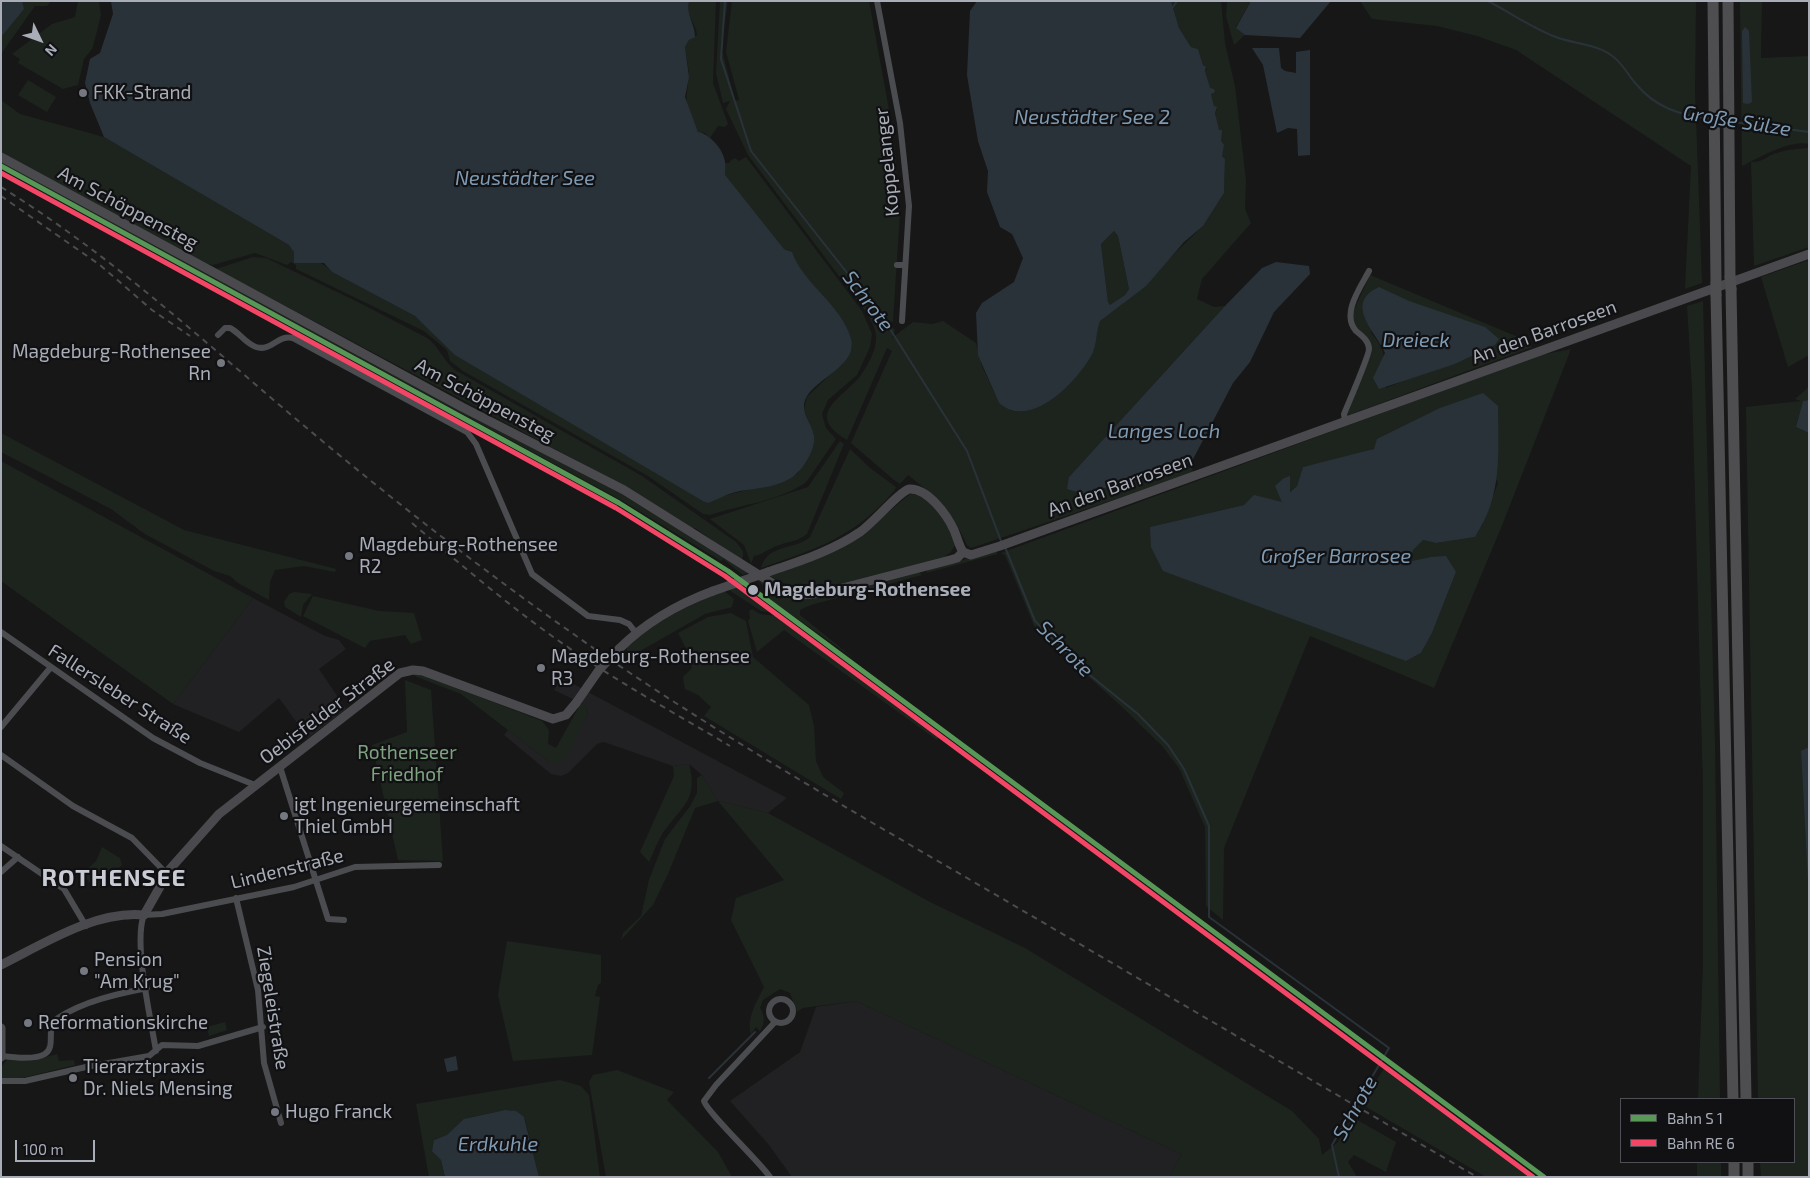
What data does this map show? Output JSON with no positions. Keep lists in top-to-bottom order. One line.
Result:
{"streets":{"street":["Koppelanger","Am Schöppensteg","An den Barroseen","Fallersleber Straße","Oebisfelder Straße","Lindenstraße","Ziegeleistraße"]},"crossings":[["Am Schöppensteg","An den Barroseen"],["Am Schöppensteg","Oebisfelder Straße"],["An den Barroseen","Oebisfelder Straße"],["Fallersleber Straße","Oebisfelder Straße"],["Oebisfelder Straße","Lindenstraße"],["Lindenstraße","Ziegeleistraße"]],"districts":["ROTHENSEE"],"water":["Neustädter See 2","Große Sülze","Neustädter See","Schrote","Dreieck","Langes Loch","Großer Barrosee","Erdkuhle"],"parks":["Rothenseer Friedhof"],"places":["FKK-Strand","Magdeburg-Rothensee Rn","Magdeburg-Rothensee R2","Magdeburg-Rothensee","Magdeburg-Rothensee R3","igt Ingenieurgemeinschaft Thiel GmbH","Pension \"Am Krug\"","Reformationskirche","Tierarztpraxis Dr. Niels Mensing","Hugo Franck"],"legend":["Bahn S 1","Bahn RE 6"],"scale_bar":"100 m","north":"bottom right"}
